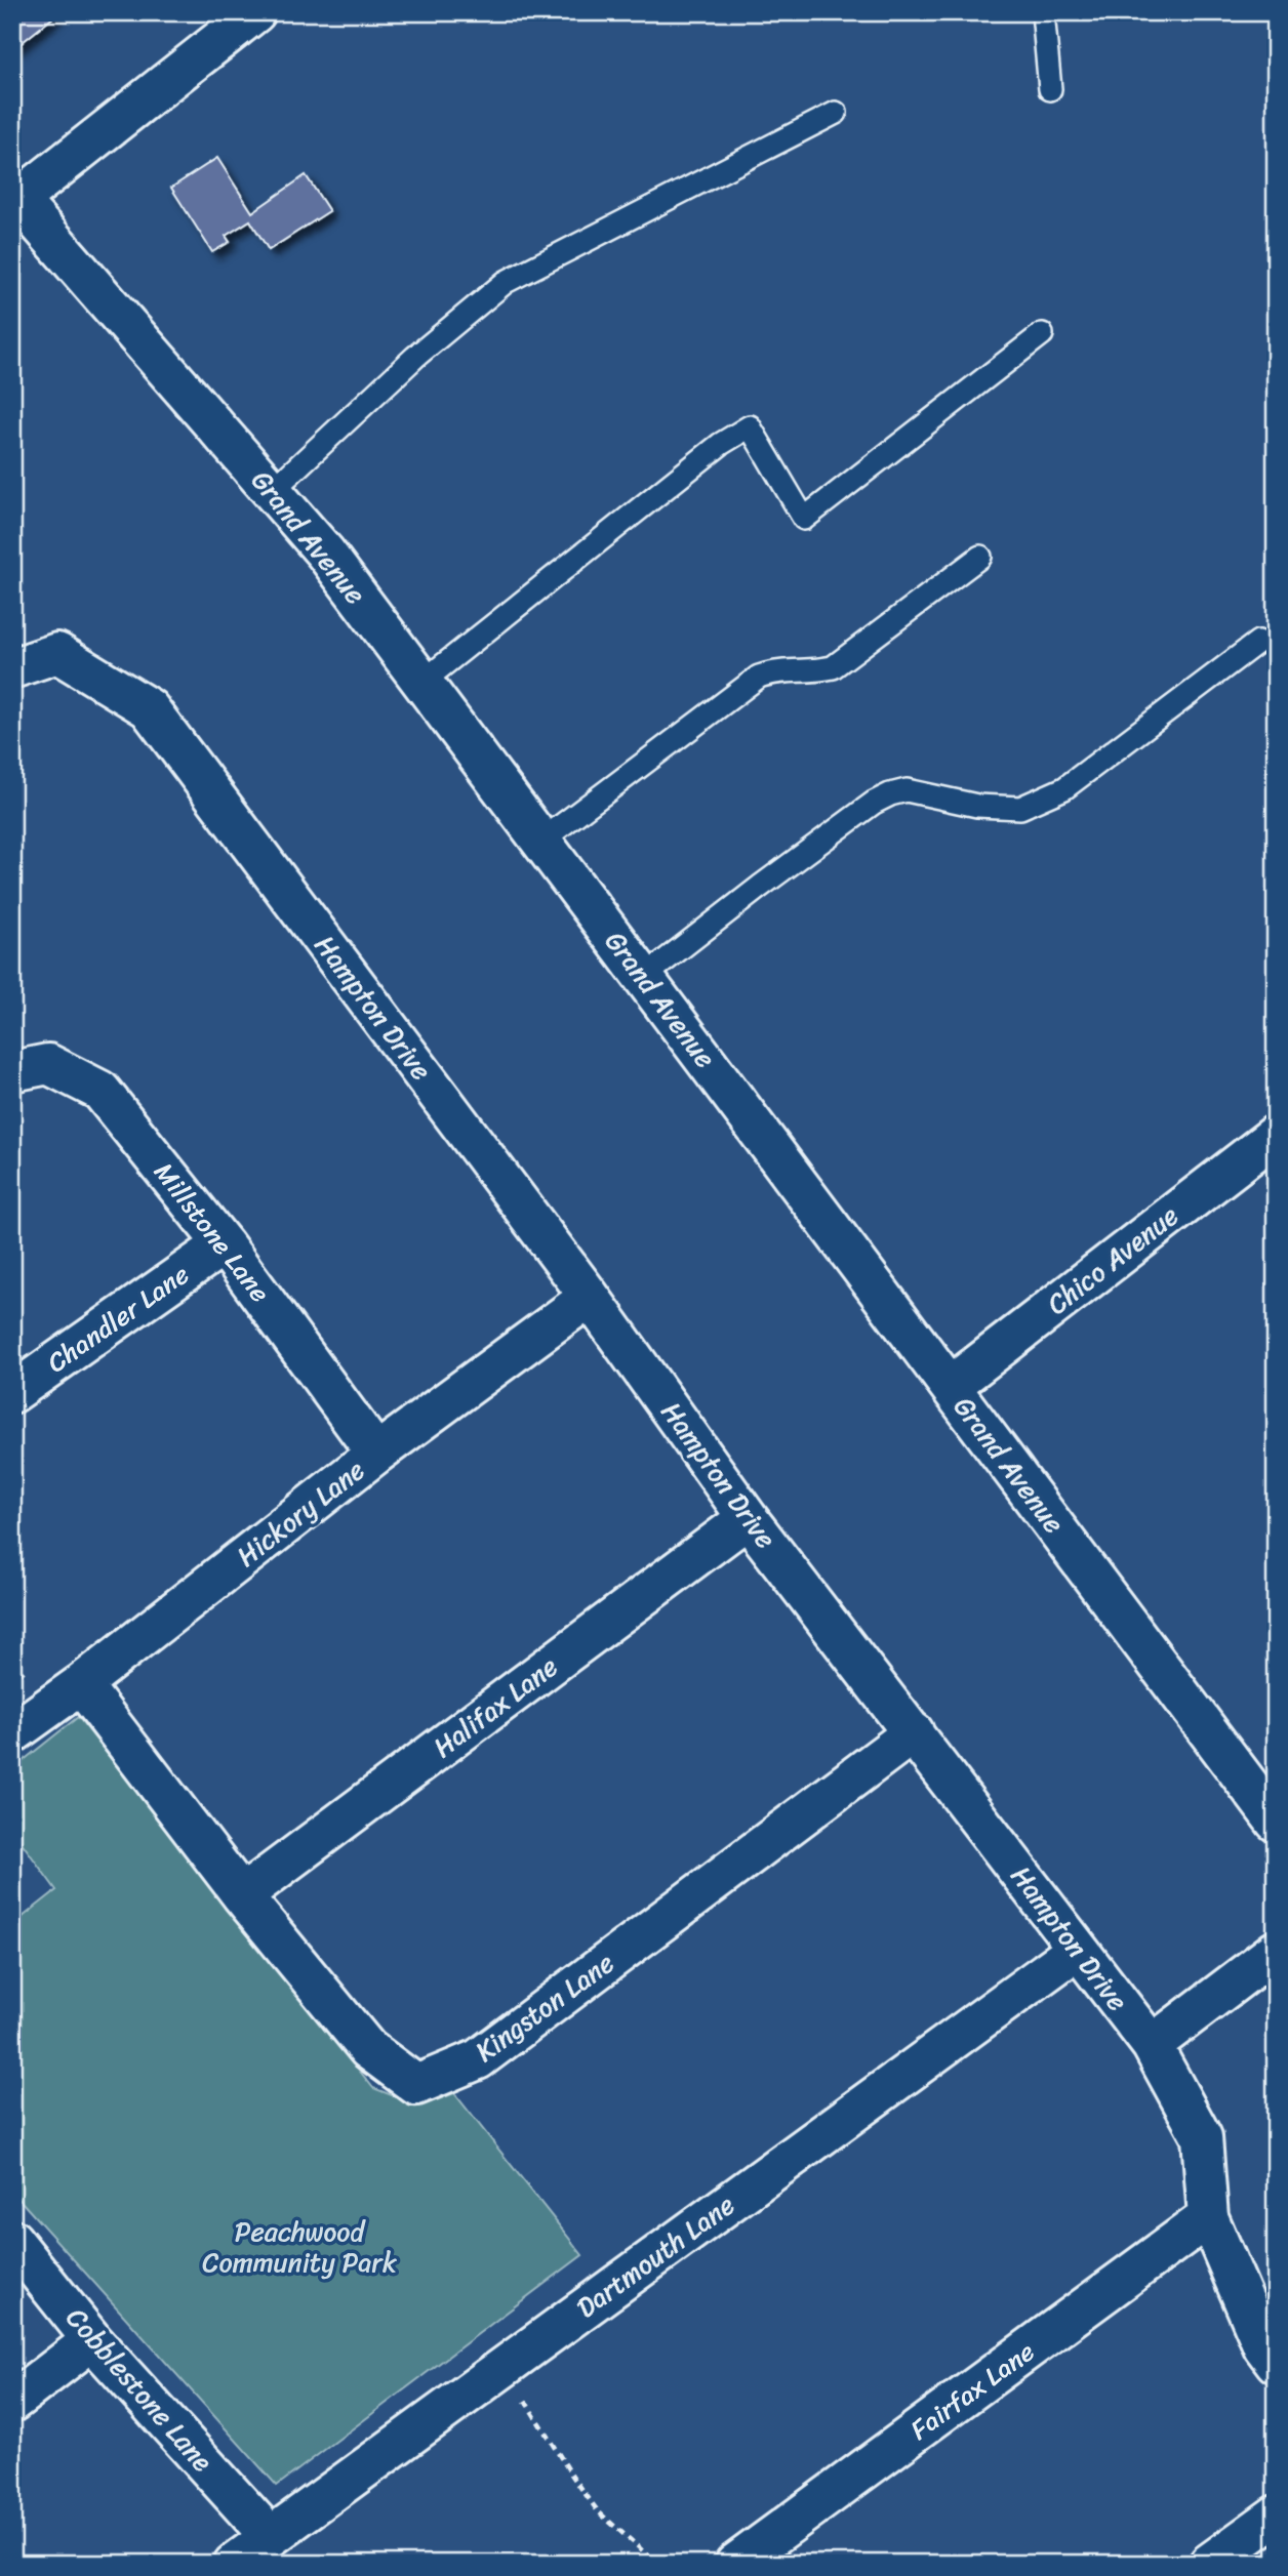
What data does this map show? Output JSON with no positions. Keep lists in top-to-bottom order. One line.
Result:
{"streets":{"street":["Grand Avenue","Hampton Drive","Millstone Lane","Chico Avenue","Chandler Lane","Hickory Lane","Halifax Lane","Kingston Lane","Dartmouth Lane","Cobblestone Lane","Fairfax Lane"]},"crossings":[["Grand Avenue","Chico Avenue"],["Hampton Drive","Hickory Lane"],["Hampton Drive","Halifax Lane"],["Hampton Drive","Kingston Lane"],["Hampton Drive","Dartmouth Lane"],["Hampton Drive","Fairfax Lane"],["Millstone Lane","Chandler Lane"],["Millstone Lane","Hickory Lane"],["Hickory Lane","Kingston Lane"],["Halifax Lane","Kingston Lane"],["Dartmouth Lane","Cobblestone Lane"]],"parks":["Peachwood Community Park"]}
